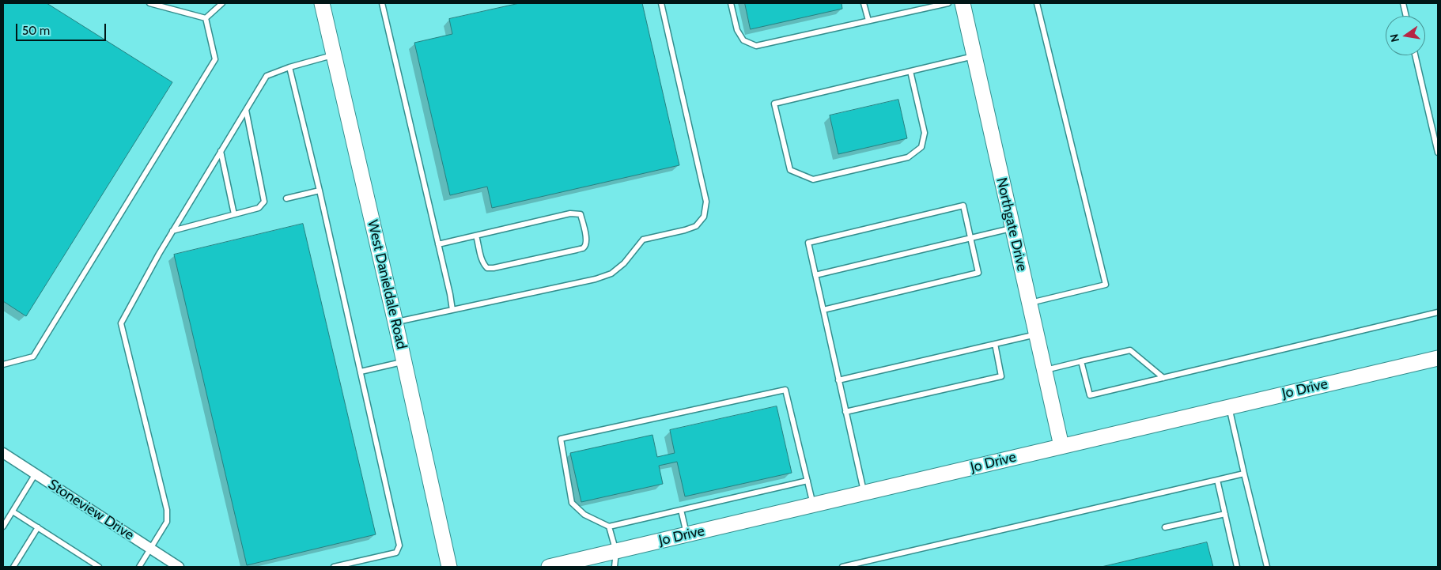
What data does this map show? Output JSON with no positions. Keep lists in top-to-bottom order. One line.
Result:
{"streets":{"street":["Northgate Drive","West Danieldale Road","Jo Drive","Stoneview Drive"]},"crossings":[["Northgate Drive","Jo Drive"]],"scale_bar":"50 m","north":"left"}
